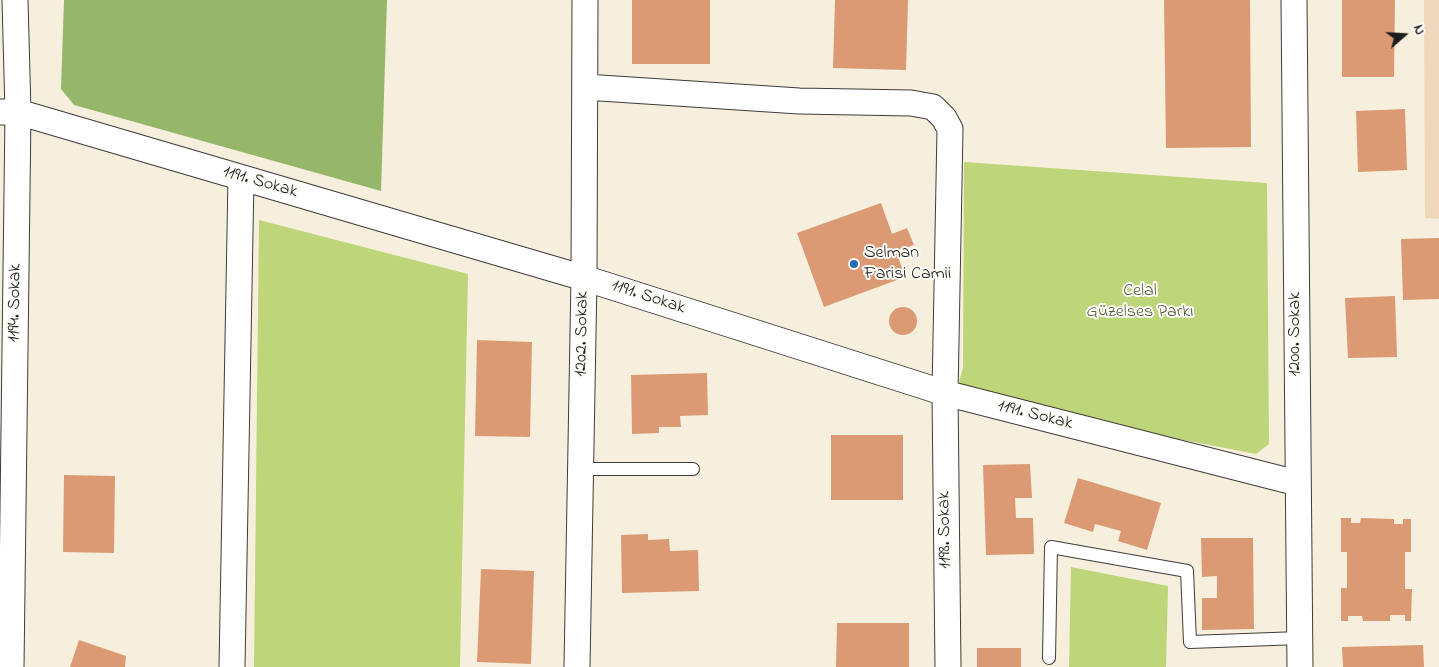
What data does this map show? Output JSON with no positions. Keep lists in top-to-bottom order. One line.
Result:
{"streets":{"street":["1191. Sokak","1194. Sokak","1202. Sokak","1200. Sokak","1198. Sokak"]},"crossings":[["1191. Sokak","1194. Sokak"],["1191. Sokak","1202. Sokak"],["1191. Sokak","1200. Sokak"],["1191. Sokak","1198. Sokak"],["1202. Sokak","1198. Sokak"]],"parks":["Celal Güzelses Parkı"],"places":["Selman Farisi Camii"],"north":"right"}
